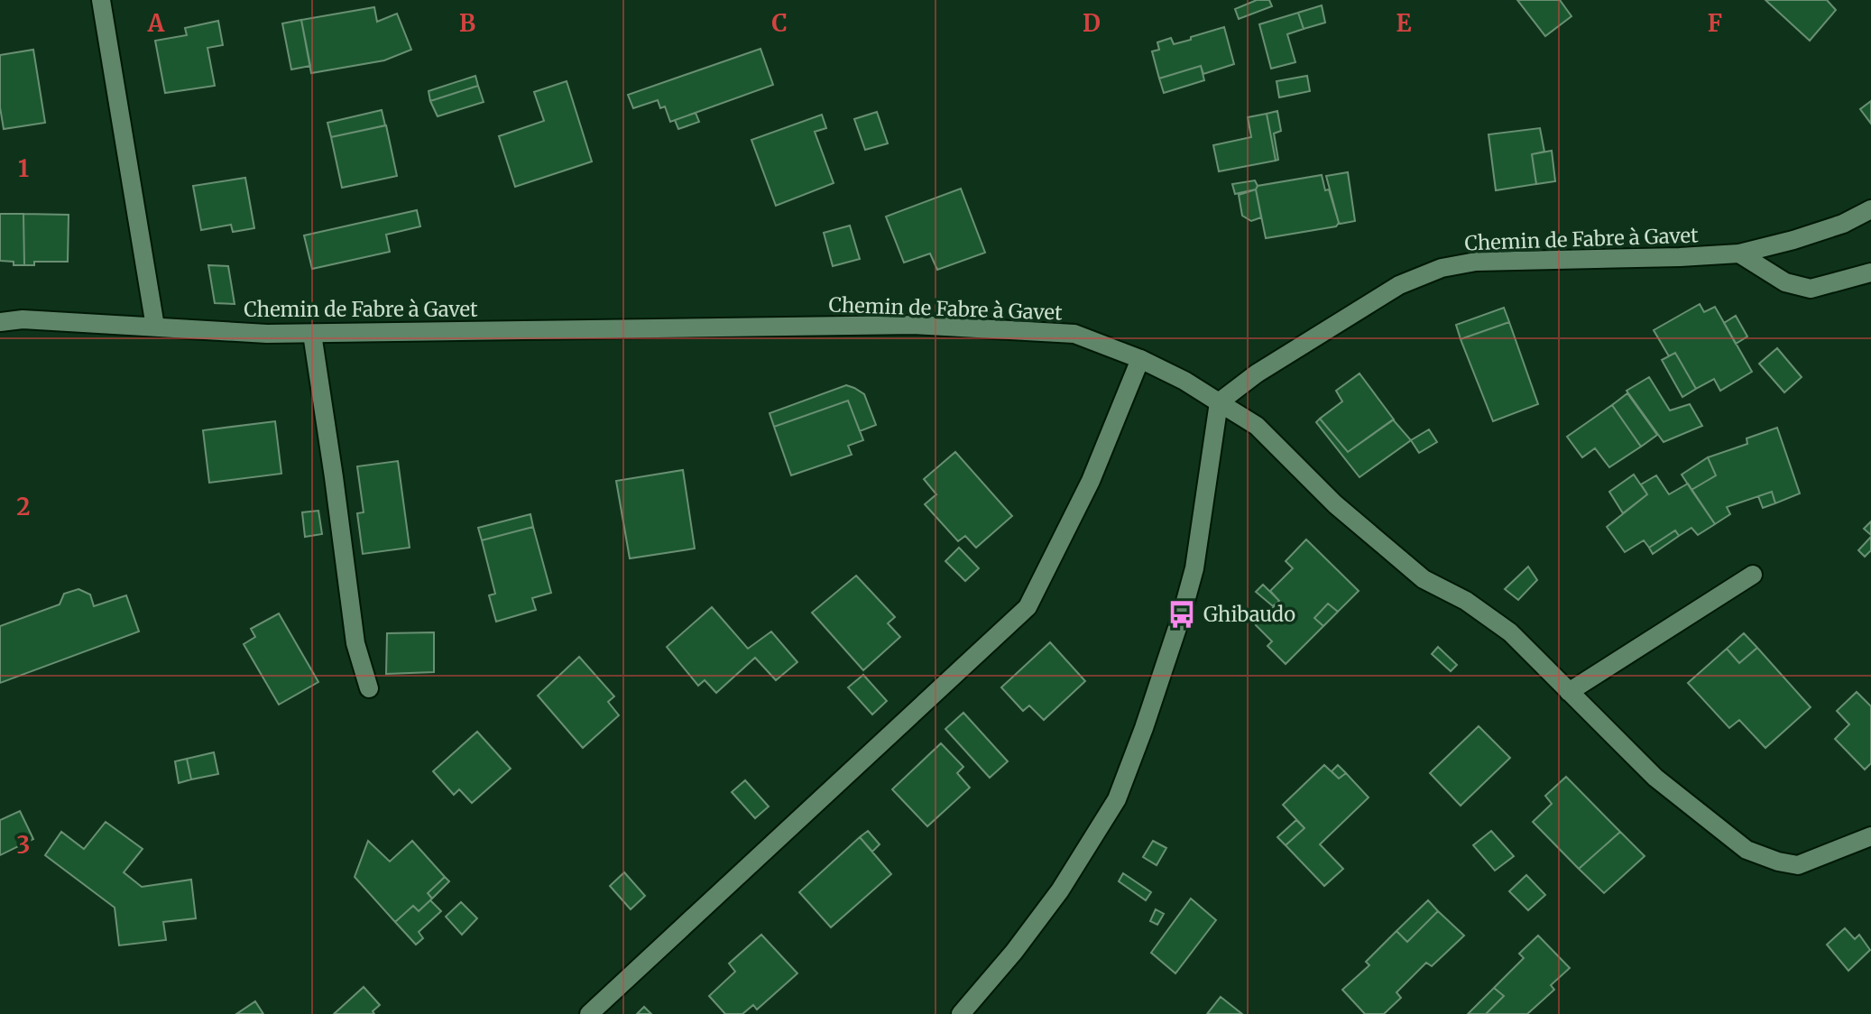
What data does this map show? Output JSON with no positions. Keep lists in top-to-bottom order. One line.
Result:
{"streets":{"street":["Chemin de Fabre à Gavet"]},"places":{"bus stop":["Ghibaudo"]},"grid":{"columns":["A","B","C","D","E","F"],"rows":["1","2","3"]}}
